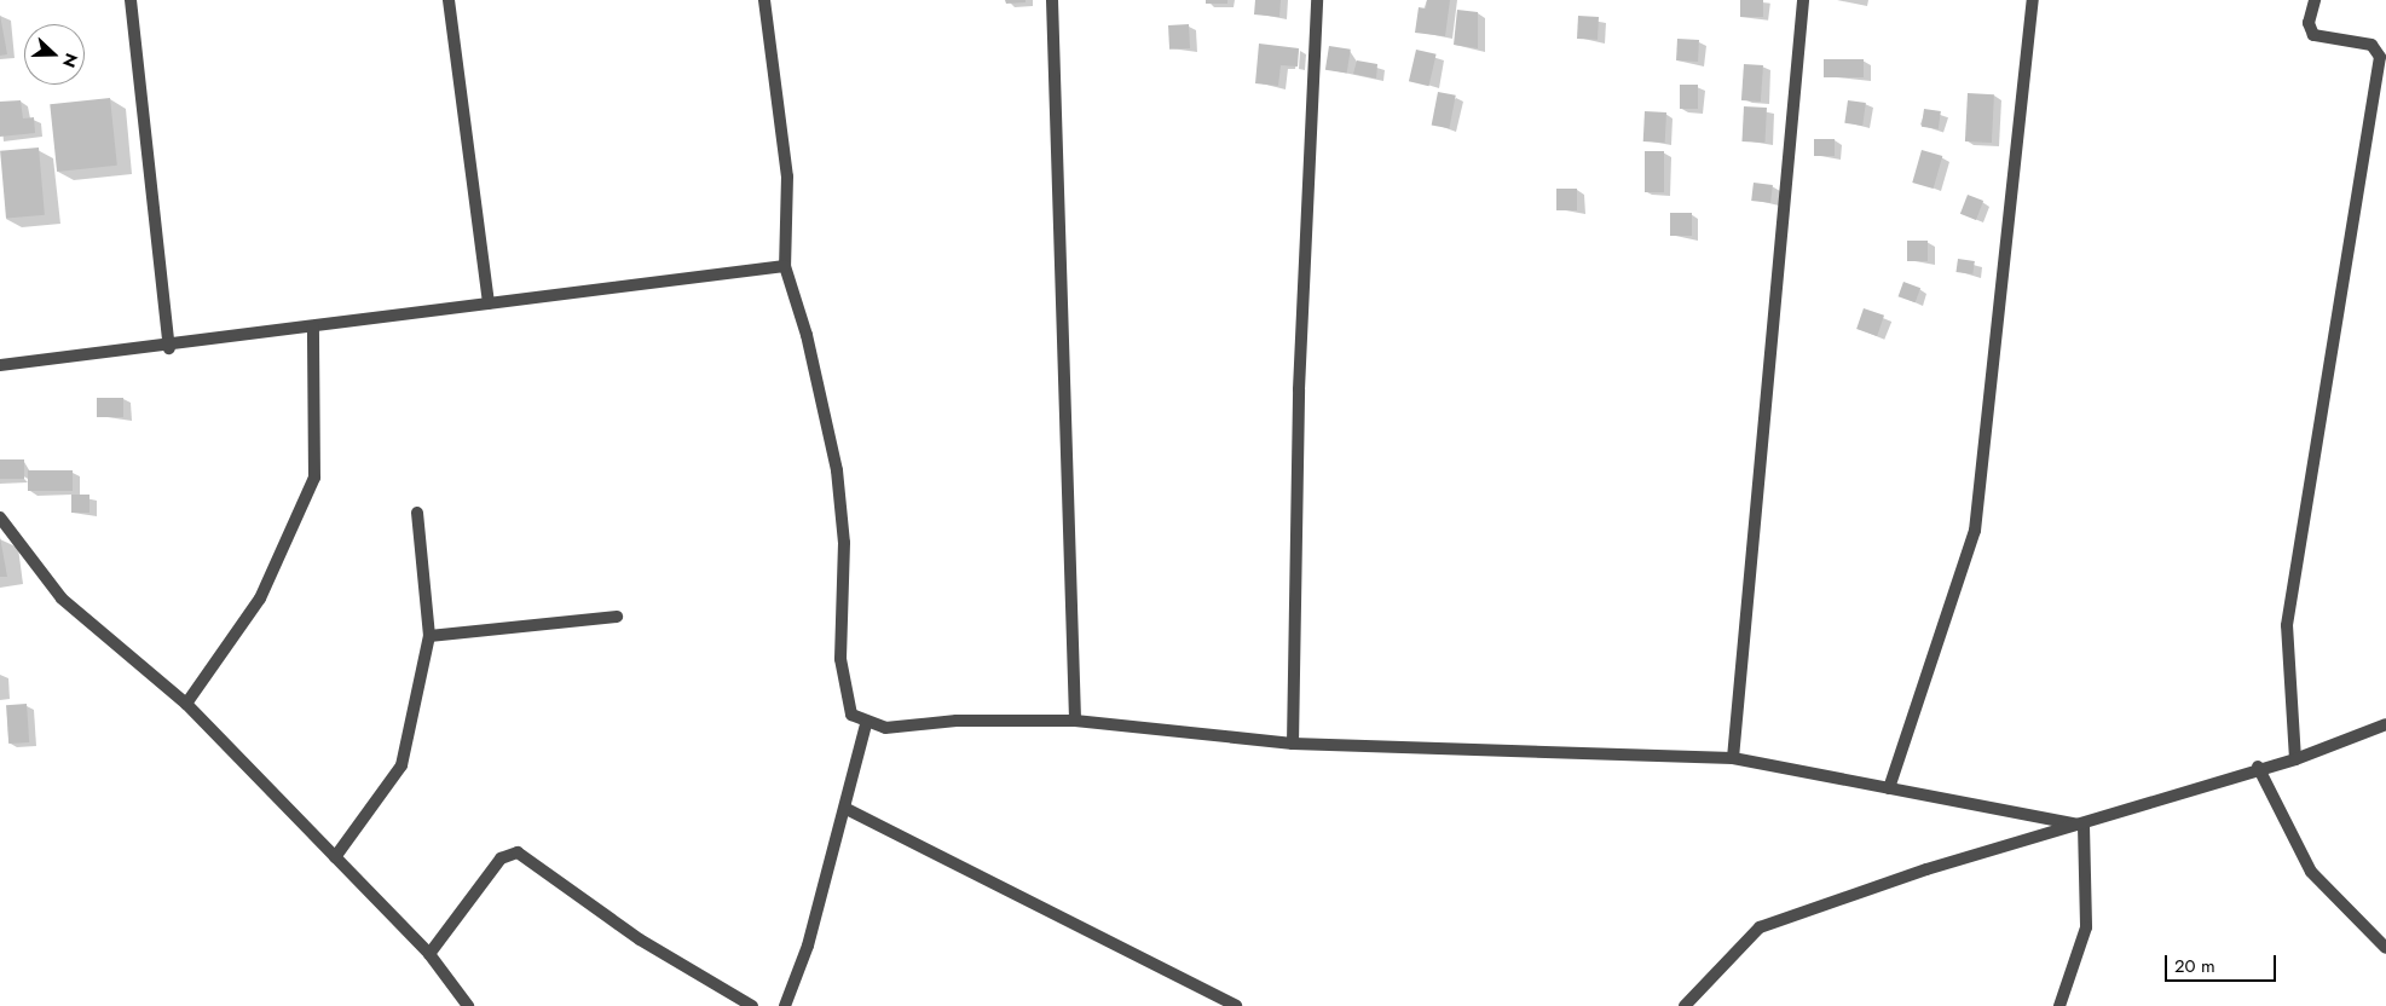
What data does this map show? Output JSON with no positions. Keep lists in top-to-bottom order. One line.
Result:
{"scale_bar":"20 m","north":"right"}
